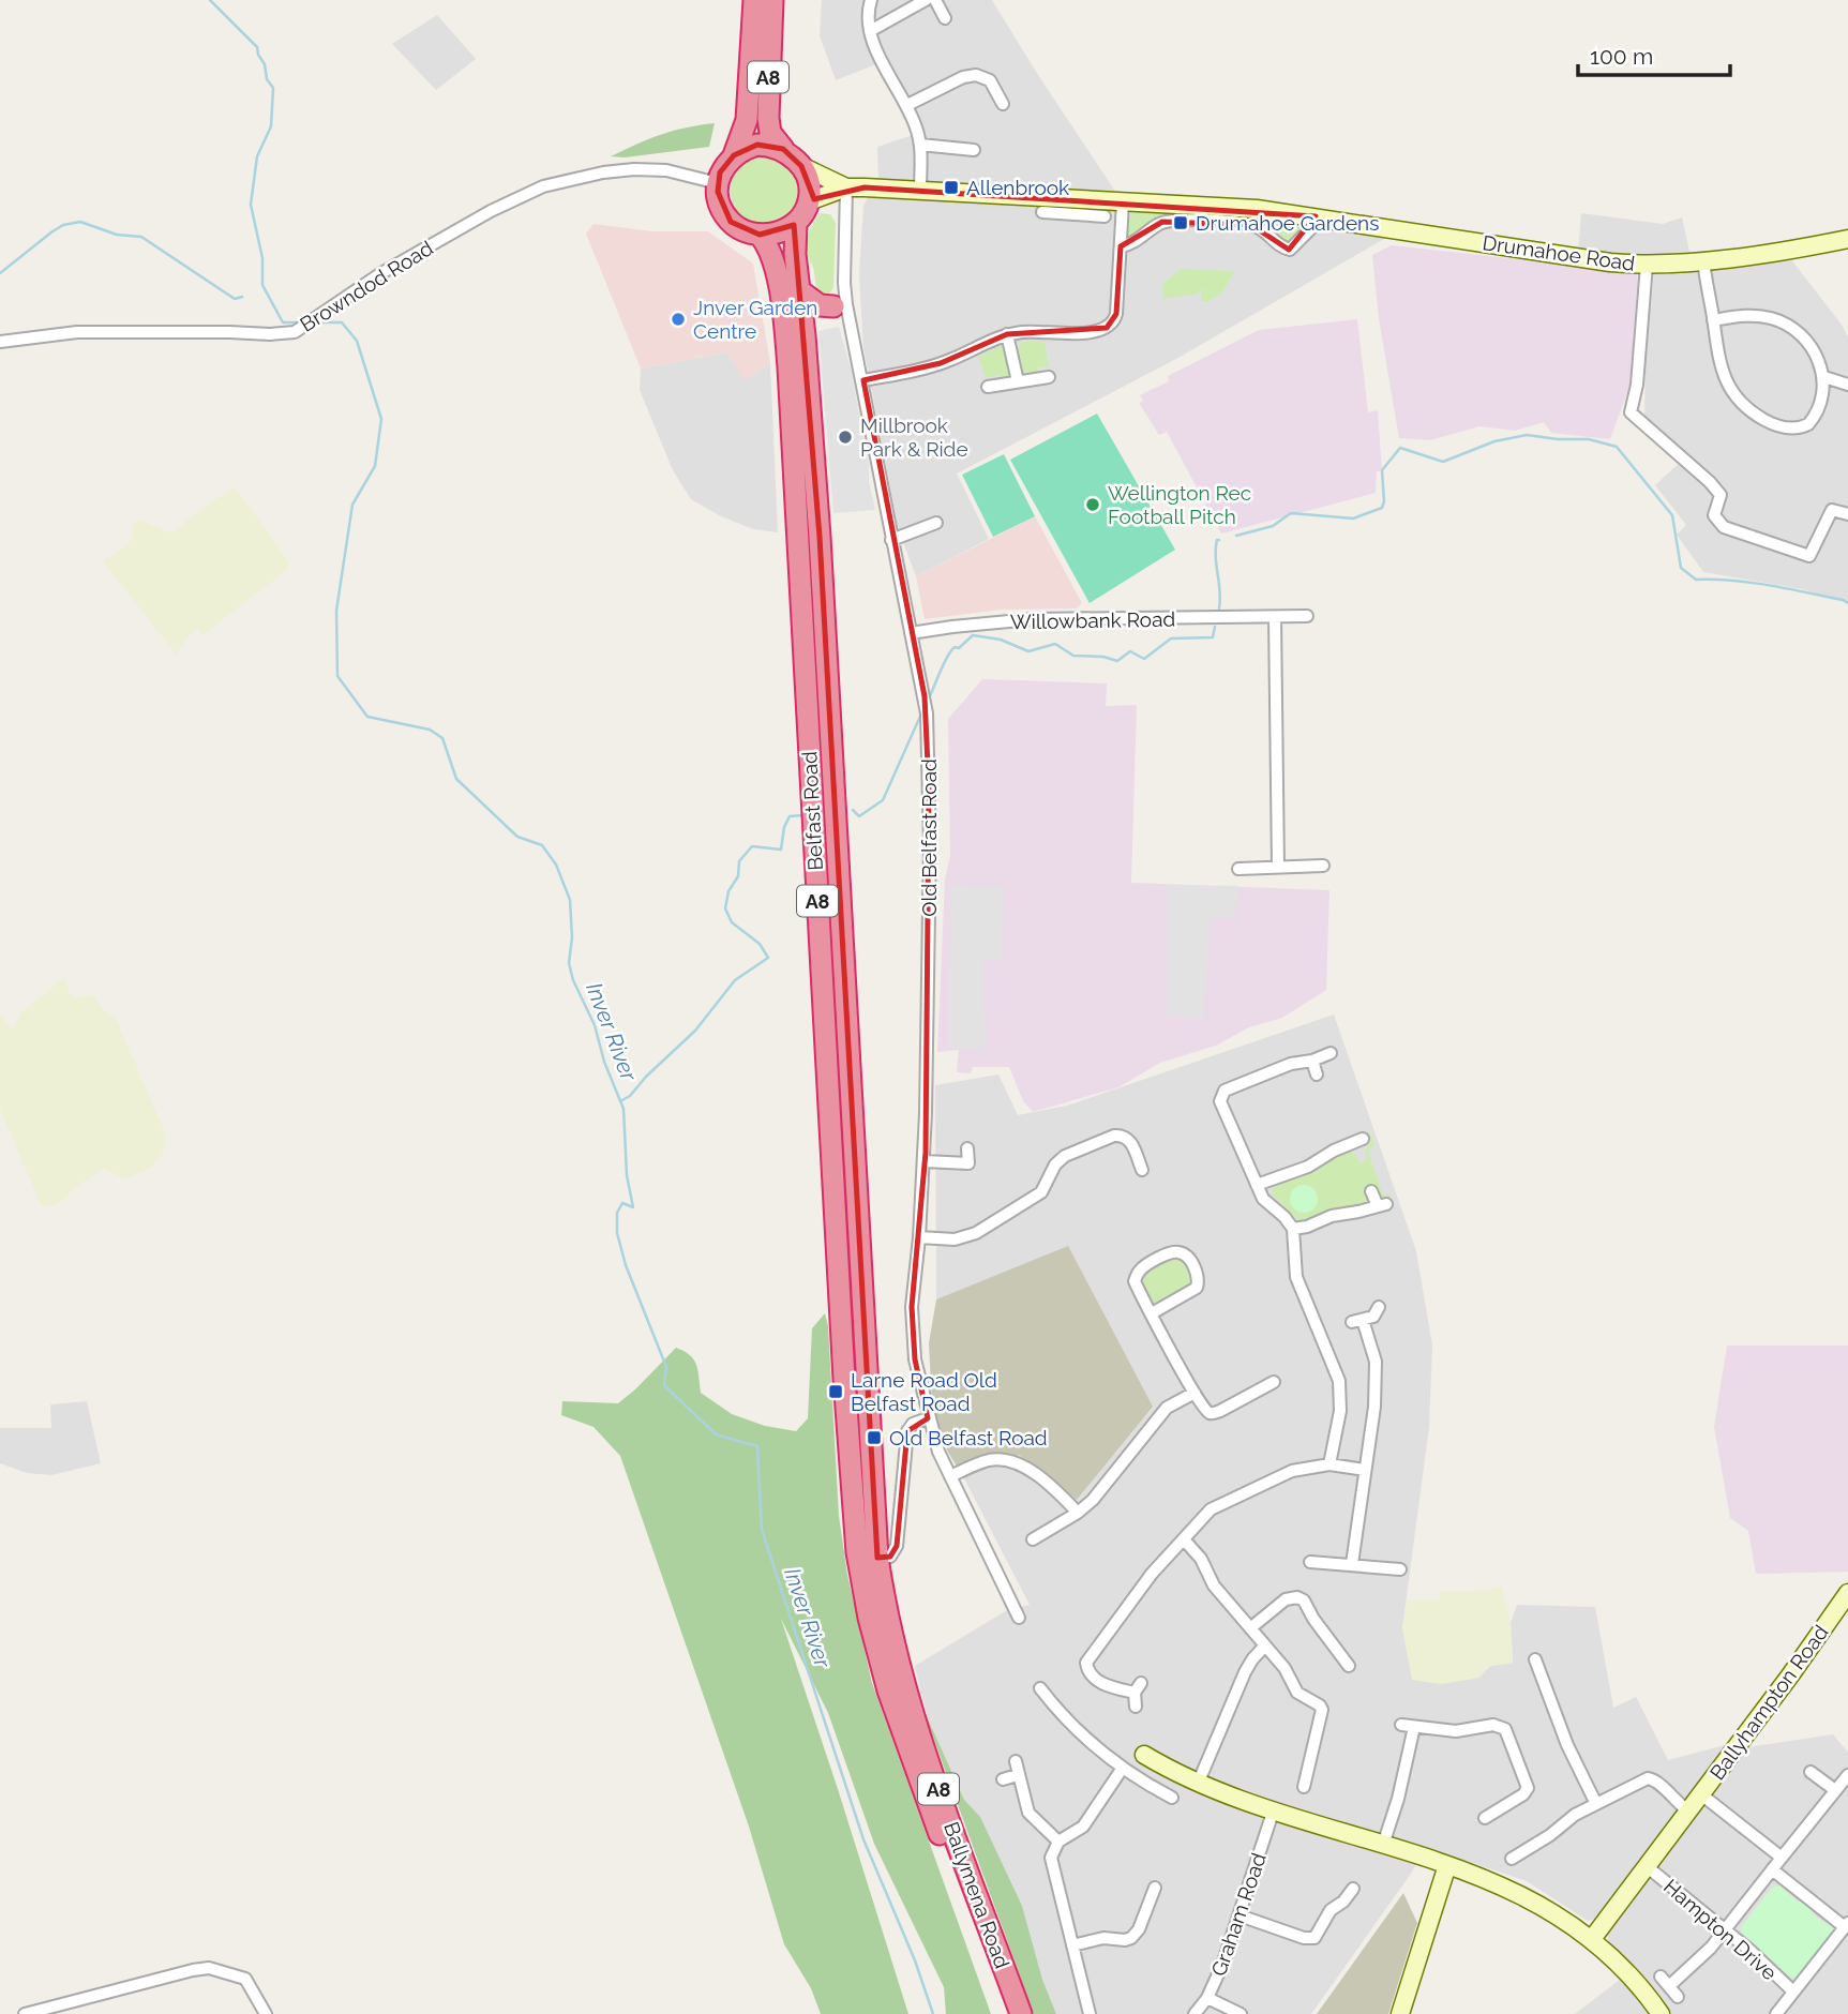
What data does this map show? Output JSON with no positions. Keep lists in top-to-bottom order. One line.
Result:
{"streets":{"highway":["A8","Belfast Road","Ballymena Road"],"street":["Drumahoe Road","Browndod Road","Willowbank Road","Old Belfast Road","Ballyhampton Road","Graham Road","Hampton Drive"]},"crossings":[["A8","Drumahoe Road"],["A8","Browndod Road"],["A8","Belfast Road"],["Drumahoe Road","Browndod Road"],["Drumahoe Road","Belfast Road"],["Drumahoe Road","Old Belfast Road"],["Browndod Road","Belfast Road"],["Willowbank Road","Old Belfast Road"],["Belfast Road","Ballymena Road"],["Ballyhampton Road","Hampton Drive"]],"water":["Inver River"],"places":{"transit":["Allenbrook","Drumahoe Gardens","Larne Road Old Belfast Road","Old Belfast Road"],"other":["Jnver Garden Centre","Millbrook Park & Ride","Wellington Rec Football Pitch"]},"scale_bar":"100 m"}
